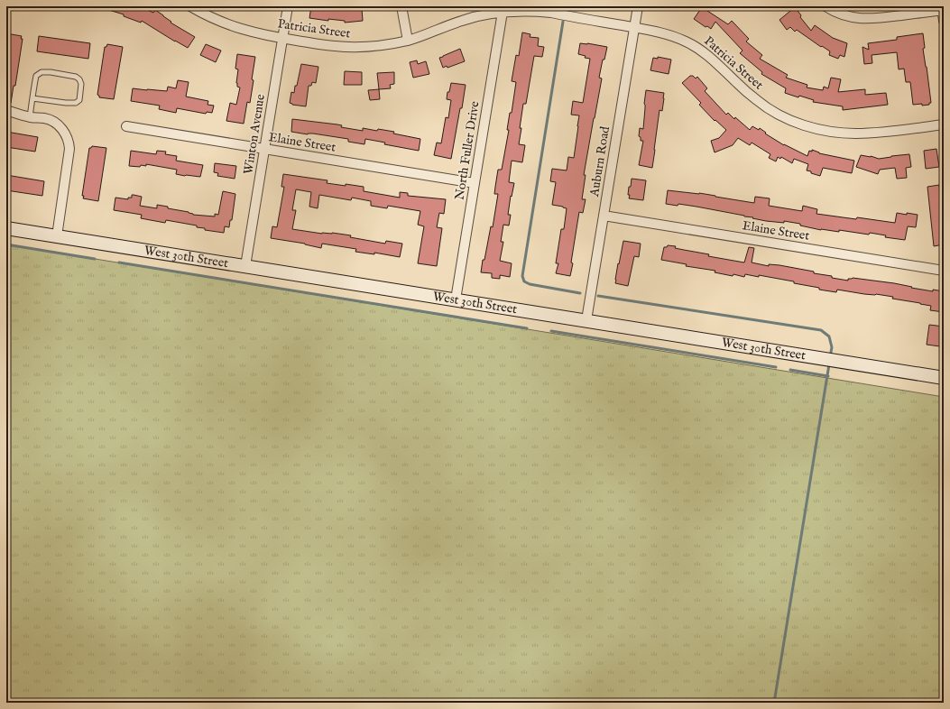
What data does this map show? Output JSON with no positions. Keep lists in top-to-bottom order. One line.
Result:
{"streets":{"street":["Patricia Street","Winton Avenue","Elaine Street","North Fuller Drive","Auburn Road","West 30th Street"]},"crossings":[["Patricia Street","Winton Avenue"],["Patricia Street","North Fuller Drive"],["Patricia Street","Auburn Road"],["Winton Avenue","Elaine Street"],["Winton Avenue","West 30th Street"],["Elaine Street","North Fuller Drive"],["Elaine Street","Auburn Road"],["North Fuller Drive","West 30th Street"],["Auburn Road","West 30th Street"]]}
